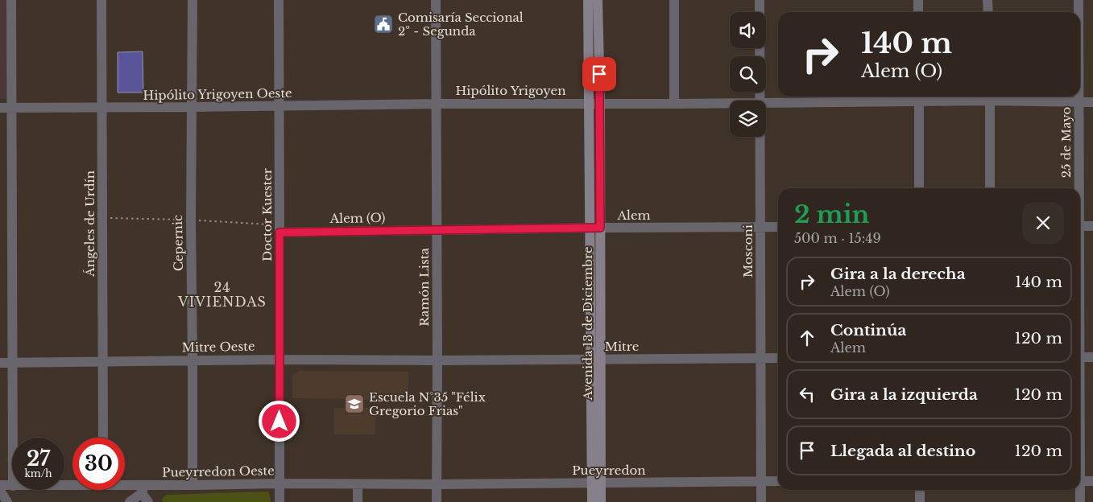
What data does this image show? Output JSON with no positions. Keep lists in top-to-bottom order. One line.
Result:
{"streets":{"street":["Hipólito Yrigoyen","Hipólito Yrigoyen Oeste","25 de Mayo","Doctor Kuester","Alem","Alem (O)","Ángeles de Urdín","Cepernic","Mosconi","Ramón Lista","Avenida 13 de Diciembre","Mitre","Mitre Oeste","Pueyrredon","Pueyrredon Oeste"]},"crossings":[["Hipólito Yrigoyen","Hipólito Yrigoyen Oeste"],["Hipólito Yrigoyen","25 de Mayo"],["Hipólito Yrigoyen","Ramón Lista"],["Hipólito Yrigoyen","Avenida 13 de Diciembre"],["Hipólito Yrigoyen Oeste","Doctor Kuester"],["Hipólito Yrigoyen Oeste","Ángeles de Urdín"],["Hipólito Yrigoyen Oeste","Cepernic"],["Hipólito Yrigoyen Oeste","Ramón Lista"],["Doctor Kuester","Alem (O)"],["Doctor Kuester","Mitre Oeste"],["Doctor Kuester","Pueyrredon Oeste"],["Alem","Alem (O)"],["Alem","Mosconi"],["Alem","Ramón Lista"],["Alem","Avenida 13 de Diciembre"],["Alem (O)","Ramón Lista"],["Ángeles de Urdín","Mitre Oeste"],["Cepernic","Mitre Oeste"],["Cepernic","Pueyrredon Oeste"],["Mosconi","Mitre"],["Mosconi","Pueyrredon"],["Ramón Lista","Mitre"],["Ramón Lista","Mitre Oeste"],["Ramón Lista","Pueyrredon"],["Ramón Lista","Pueyrredon Oeste"],["Avenida 13 de Diciembre","Mitre"],["Avenida 13 de Diciembre","Pueyrredon"],["Mitre","Mitre Oeste"],["Pueyrredon","Pueyrredon Oeste"]],"districts":["24 VIVIENDAS"],"places":{"public building":["Comisaría Seccional 2º - Segunda"],"school or university":["Escuela N°35 \"Félix Gregorio Frias\""]},"page":{"turn":["140 m","Alem (O)"],"heading":["2 min","500 m · 15:49"],"list":[{"name":"Gira a la derecha","note":"Alem (O)","value":"140 m"},{"name":"Continúa","note":"Alem","value":"120 m"},{"name":"Gira a la izquierda","value":"120 m"},{"name":"Llegada al destino","value":"120 m"}],"speed":"27 km/h","limit":"30"}}
